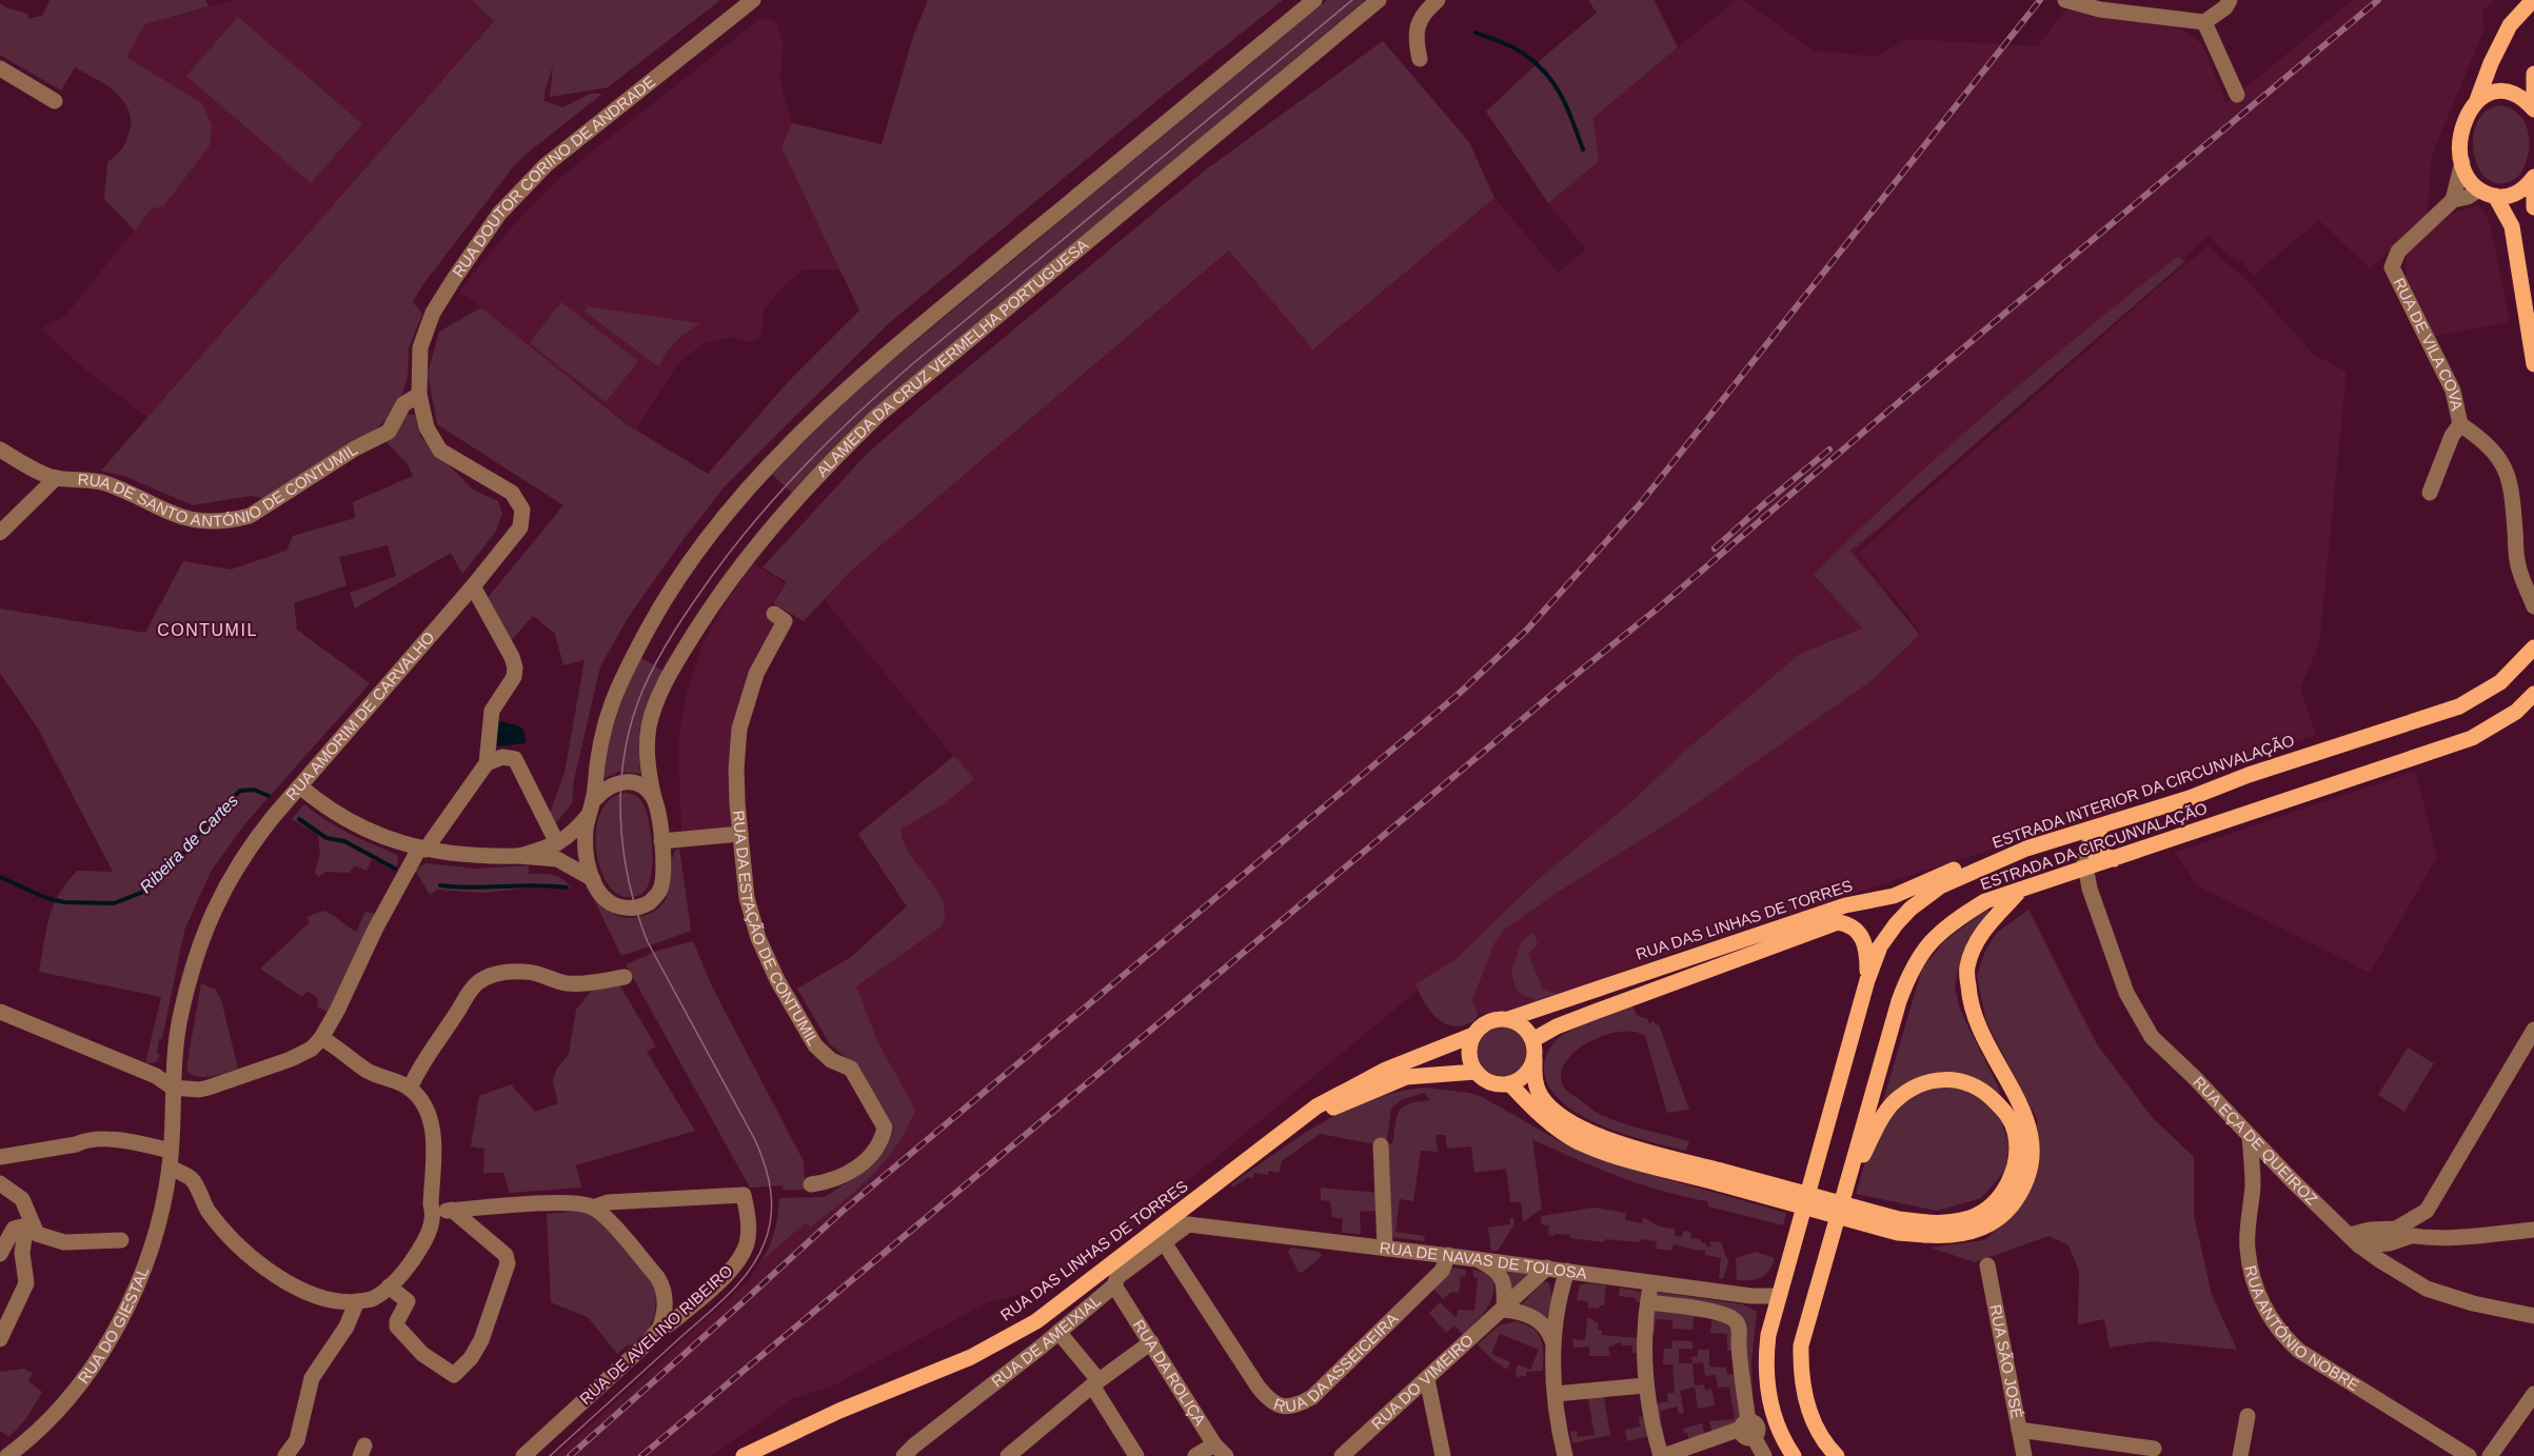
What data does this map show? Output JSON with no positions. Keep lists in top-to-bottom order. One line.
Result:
{"streets":{"main road":["ESTRADA INTERIOR DA CIRCUNVALAÇÃO","ESTRADA DA CIRCUNVALAÇÃO","RUA DAS LINHAS DE TORRES"],"street":["RUA DOUTOR CORINO DE ANDRADE","RUA DE VILA COVA","ALAMEDA DA CRUZ VERMELHA PORTUGUESA","RUA DE SANTO ANTÓNIO DE CONTUMIL","RUA AMORIM DE CARVALHO","RUA DA ESTAÇÃO DE CONTUMIL","RUA EÇA DE QUEIROZ","RUA DE NAVAS DE TOLOSA","RUA DO GIESTAL","RUA ANTÓNIO NOBRE","RUA DE AVELINO RIBEIRO","RUA DE AMEIXIAL","RUA DA ASSEICEIRA","RUA SÃO JOSÉ","RUA DA ROLIÇA","RUA DO VIMEIRO"]},"crossings":[["RUA DOUTOR CORINO DE ANDRADE","RUA DE SANTO ANTÓNIO DE CONTUMIL"],["RUA DOUTOR CORINO DE ANDRADE","RUA AMORIM DE CARVALHO"],["RUA DE SANTO ANTÓNIO DE CONTUMIL","RUA AMORIM DE CARVALHO"],["RUA AMORIM DE CARVALHO","RUA DO GIESTAL"],["ESTRADA INTERIOR DA CIRCUNVALAÇÃO","RUA DAS LINHAS DE TORRES"],["ESTRADA INTERIOR DA CIRCUNVALAÇÃO","RUA DE NAVAS DE TOLOSA"],["ESTRADA DA CIRCUNVALAÇÃO","RUA EÇA DE QUEIROZ"],["RUA EÇA DE QUEIROZ","RUA ANTÓNIO NOBRE"],["RUA DE NAVAS DE TOLOSA","RUA DE AMEIXIAL"],["RUA DE NAVAS DE TOLOSA","RUA DA ASSEICEIRA"],["RUA DE NAVAS DE TOLOSA","RUA DO VIMEIRO"],["RUA DE AMEIXIAL","RUA DA ASSEICEIRA"],["RUA DE AMEIXIAL","RUA DA ROLIÇA"]],"districts":["CONTUMIL"],"water":["Ribeira de Cartes"]}
